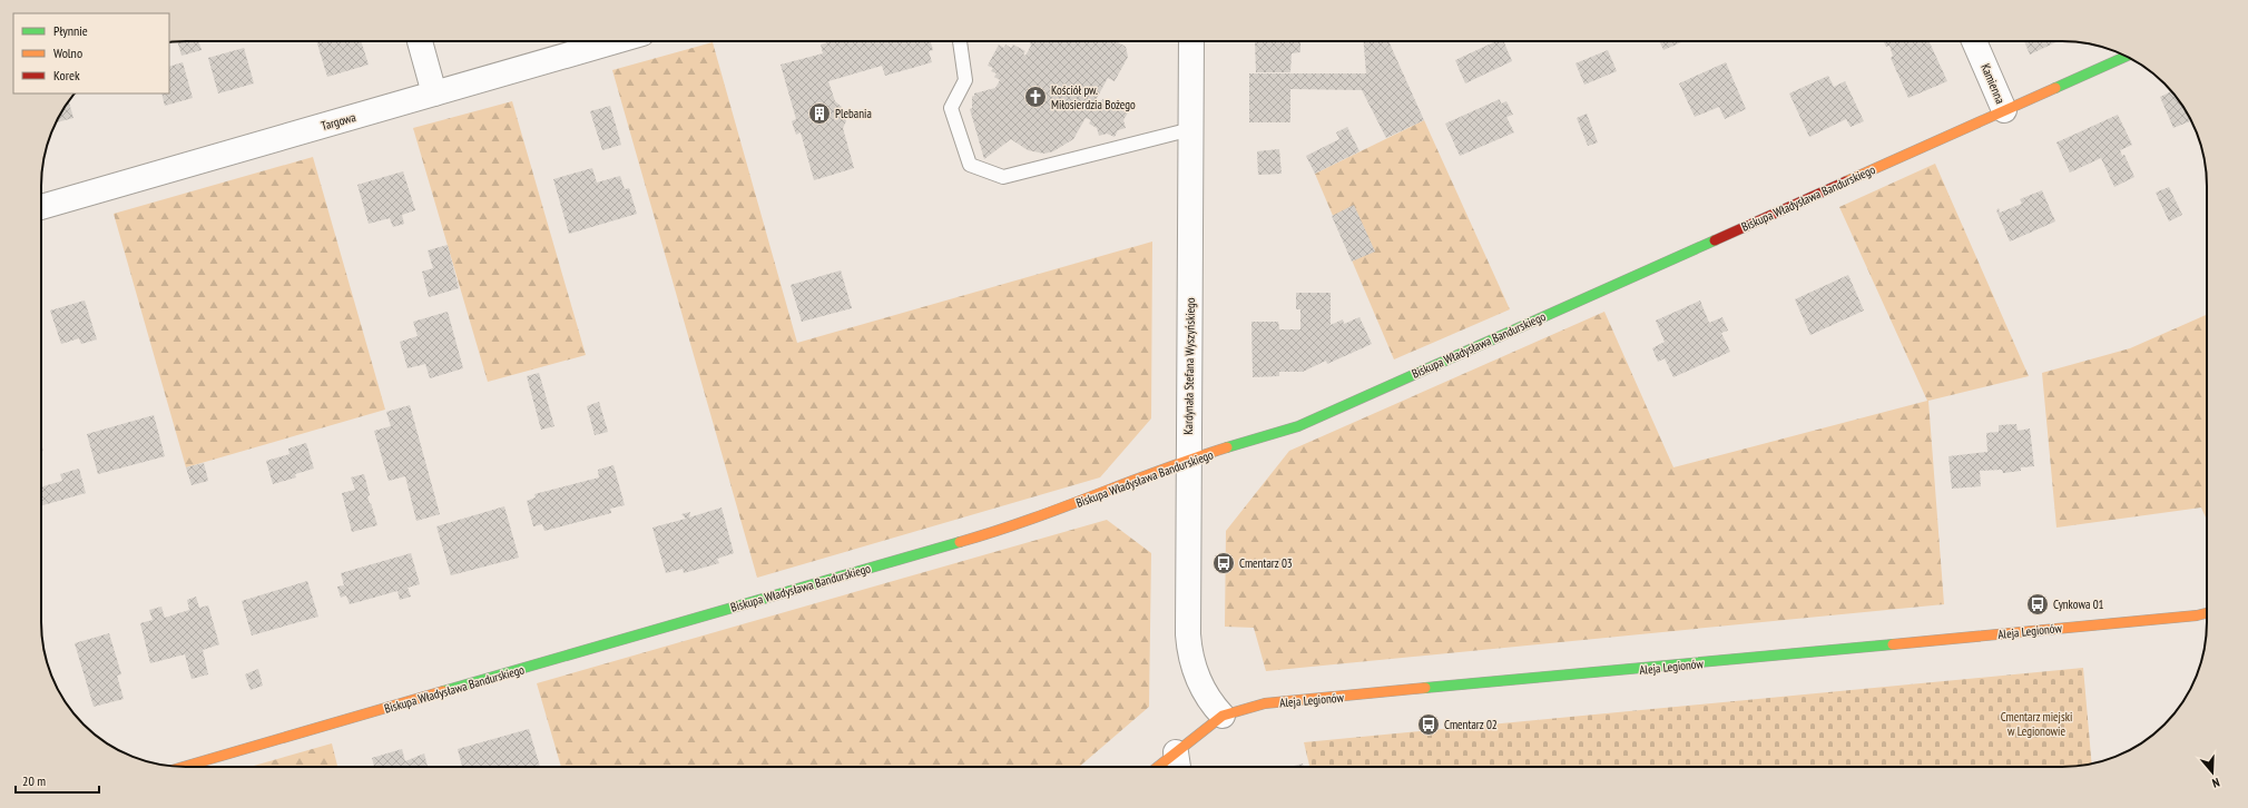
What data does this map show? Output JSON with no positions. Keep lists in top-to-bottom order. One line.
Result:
{"streets":{"street":["Kamienna","Targowa","Biskupa Władysława Bandurskiego","Kardynała Stefana Wyszyńskiego","Aleja Legionów"]},"crossings":[["Kamienna","Biskupa Władysława Bandurskiego"],["Biskupa Władysława Bandurskiego","Kardynała Stefana Wyszyńskiego"],["Kardynała Stefana Wyszyńskiego","Aleja Legionów"]],"parks":["Cmentarz miejski w Legionowie"],"places":{"church":["Kościół pw. Miłosierdzia Bożego"],"building":["Plebania"],"bus stop":["Cmentarz 03","Cynkowa 01","Cmentarz 02"]},"legend":["Płynnie","Wolno","Korek"],"scale_bar":"20 m","north":"bottom"}
